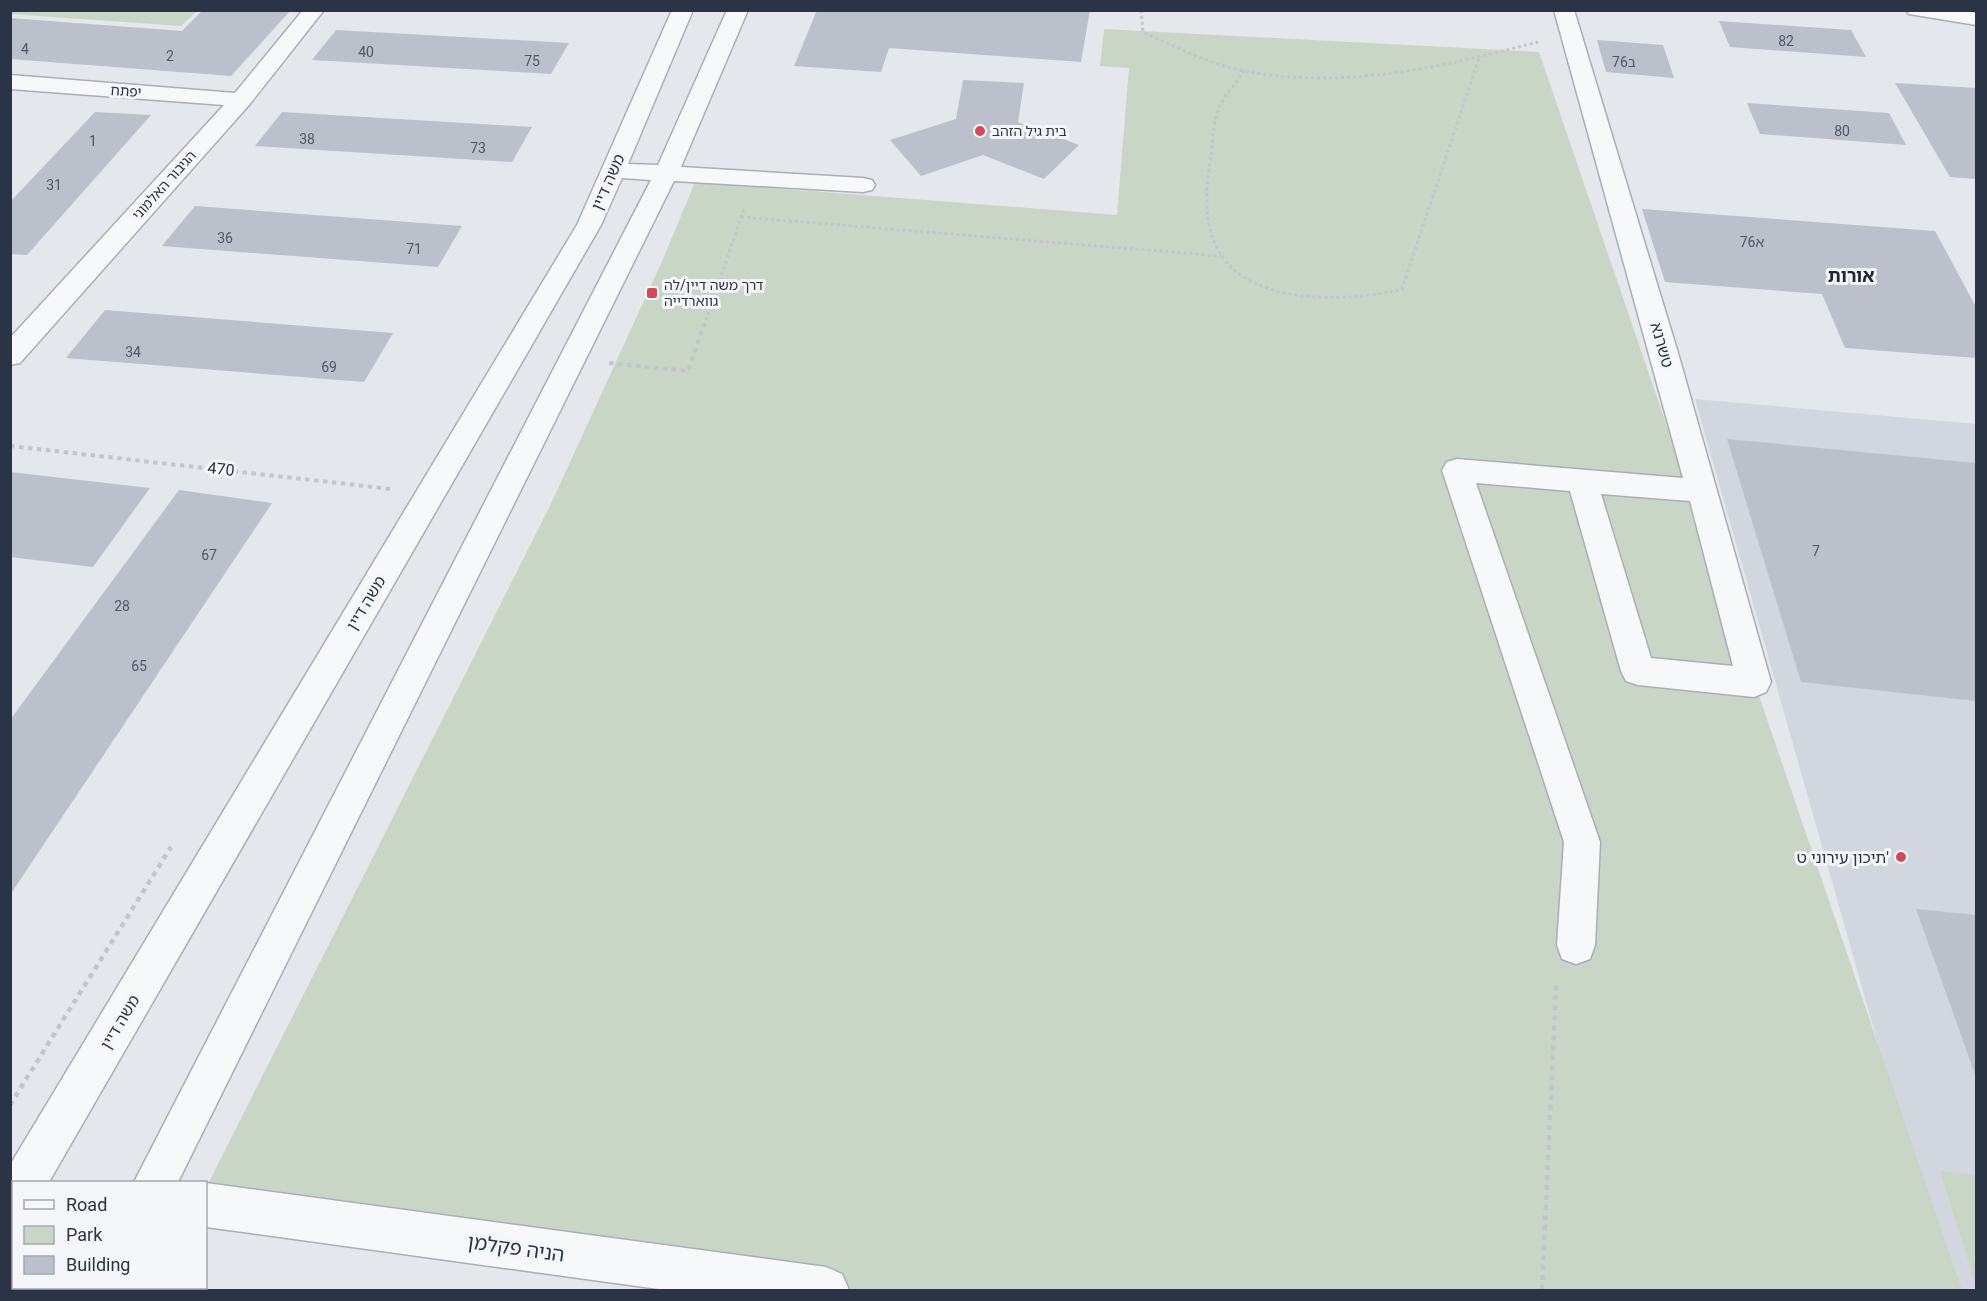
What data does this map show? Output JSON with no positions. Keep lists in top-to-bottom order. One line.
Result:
{"streets":{"street":["יפתח","משה דיין","הגיבור האלמוני","טשרנא","הניה פקלמן"],"path":["470"]},"crossings":[["יפתח","הגיבור האלמוני"],["משה דיין","470"]],"districts":["אורות"],"places":{"other":["בית גיל הזהב","תיכון עירוני ט'"],"transit":["דרך משה דיין/לה גווארדייה"]},"house_numbers":["82","4","40","2","75","76ב","80","38","1","73","31","36","76א","71","34","69","7","67","28","65"],"legend":["Road","Park","Building"]}
